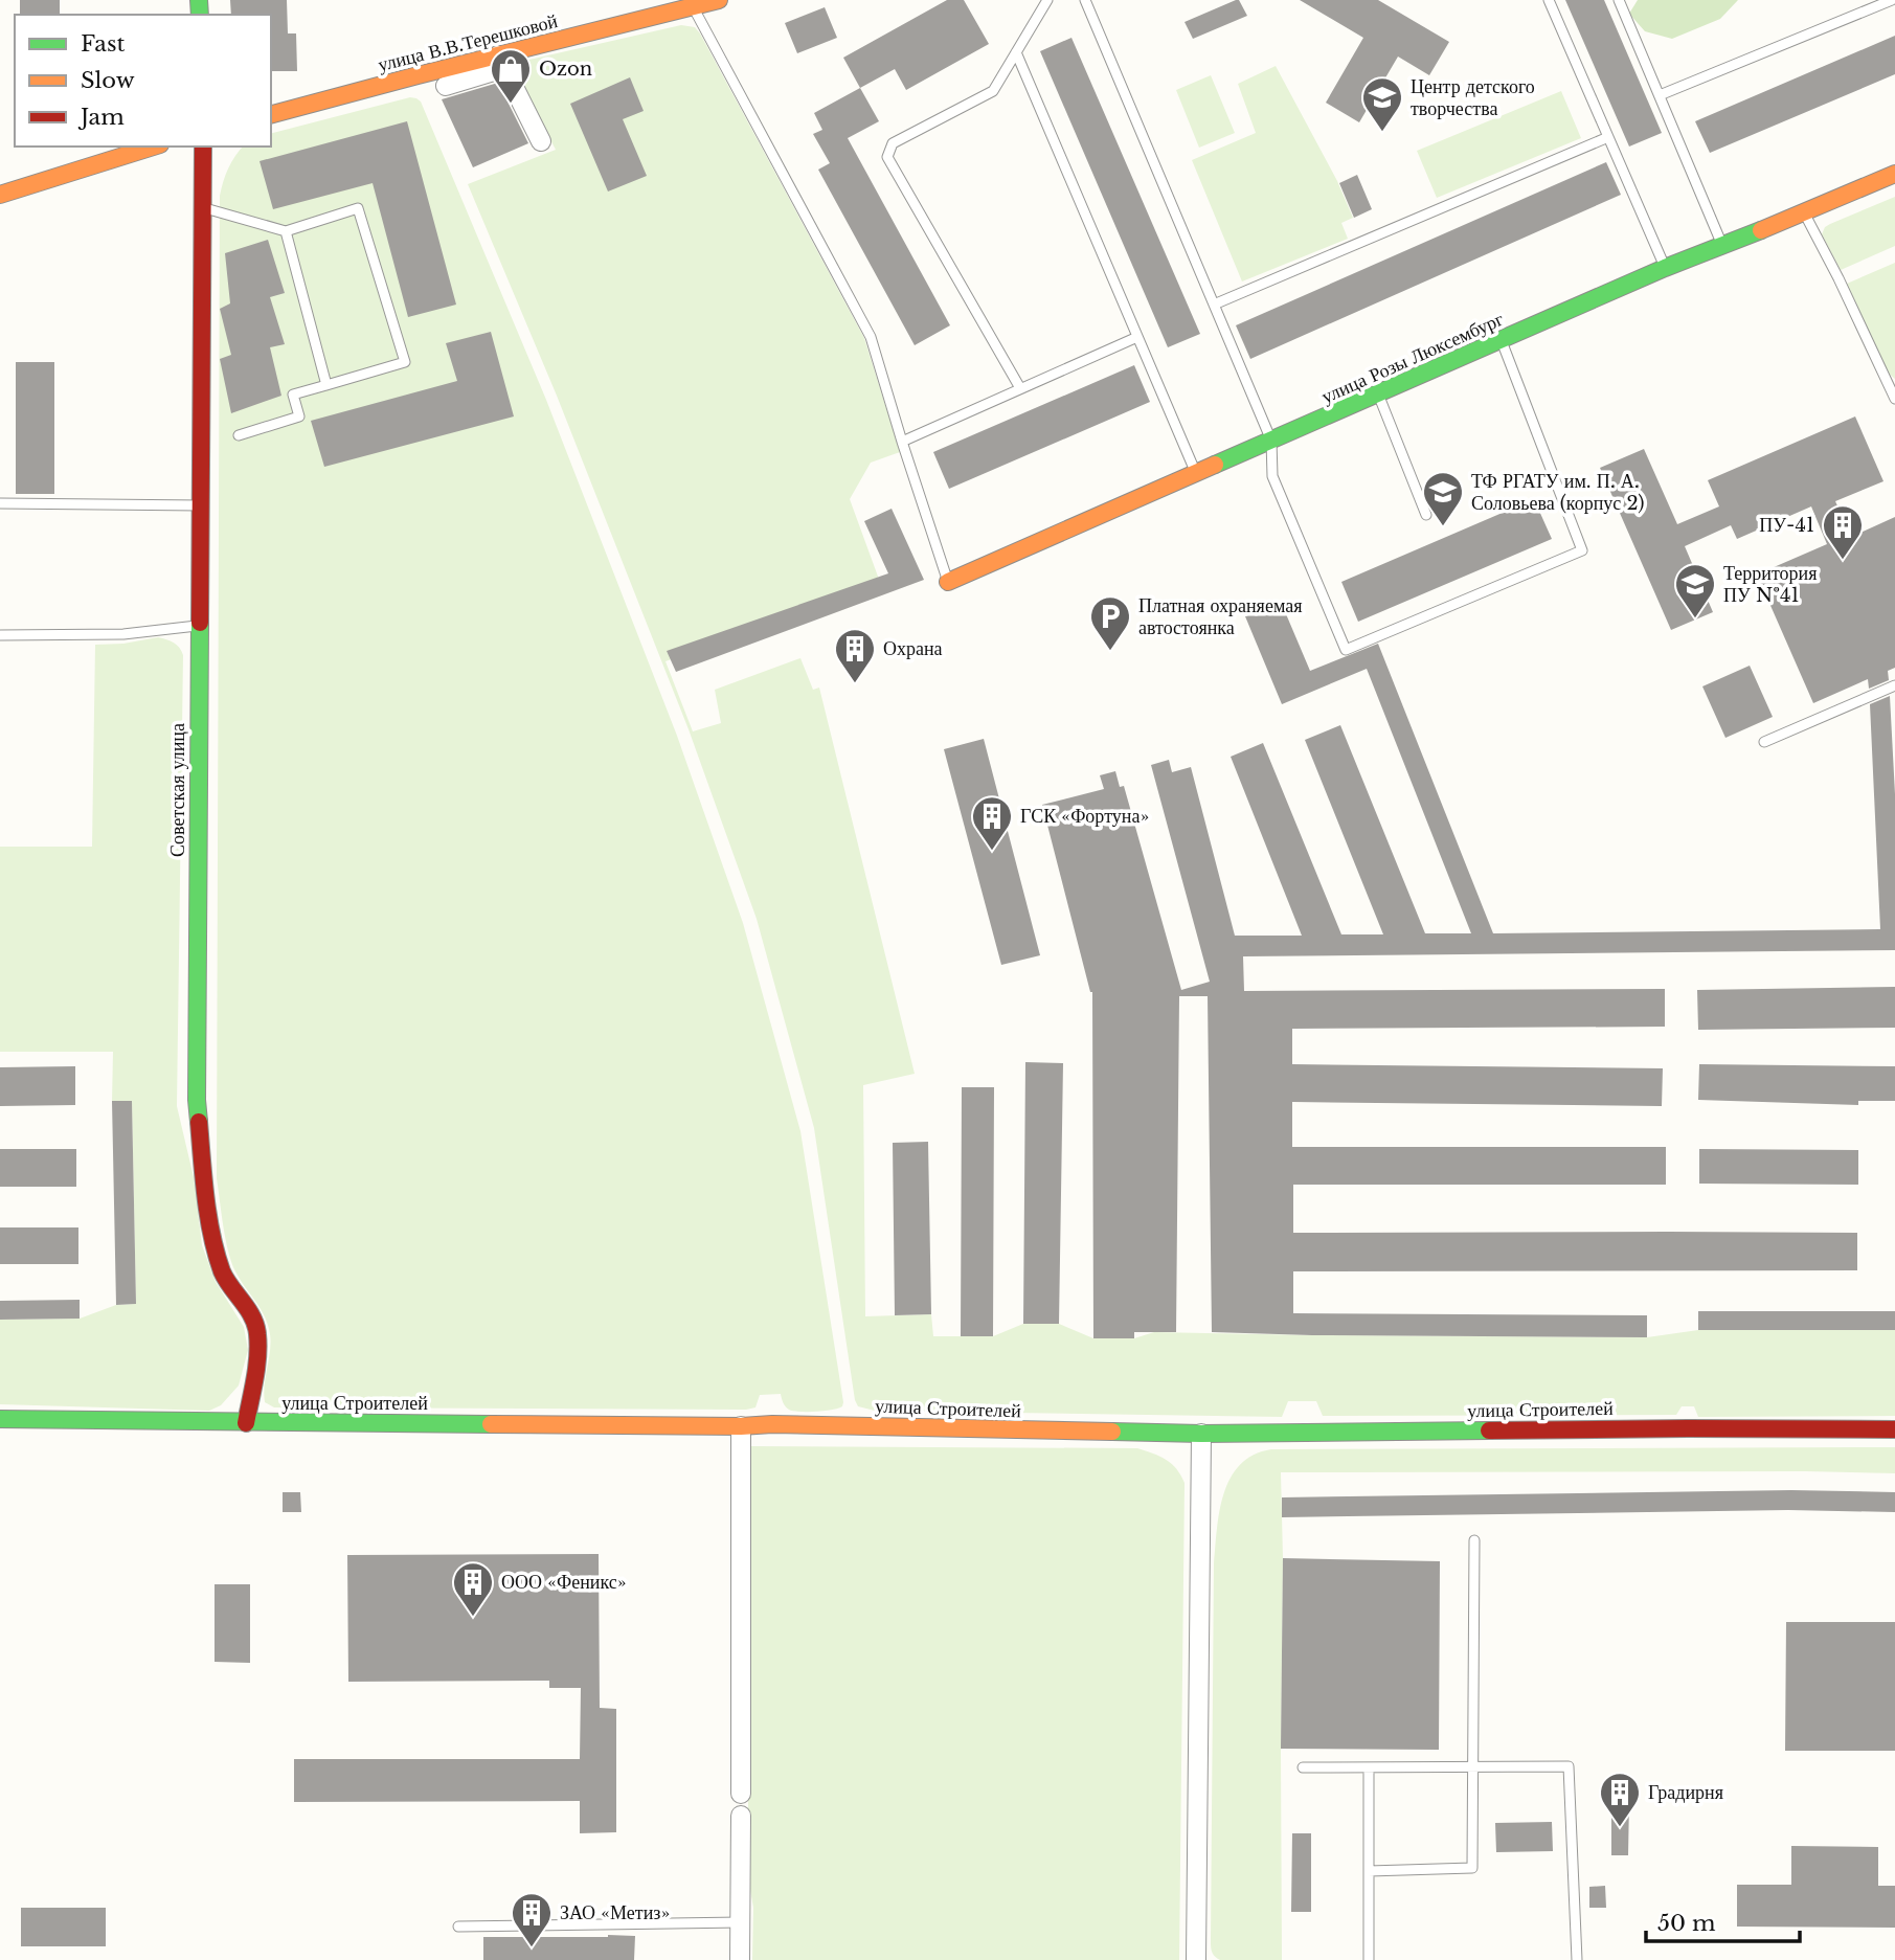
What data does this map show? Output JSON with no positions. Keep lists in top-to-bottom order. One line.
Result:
{"streets":{"street":["улица В.В.Терешковой","улица Розы Люксембург","Советская улица","улица Строителей"]},"crossings":[["Советская улица","улица Строителей"]],"places":{"shop":["Ozon"],"school or university":["Центр детского творчества","ТФ РГАТУ им. П. А. Соловьева (корпус 2)","Территория ПУ №41"],"building":["ПУ-41","Охрана","ГСК «Фортуна»","ООО «Феникс»","Градирня","ЗАО «Метиз»"],"parking":["Платная охраняемая автостоянка"]},"legend":["Fast","Slow","Jam"],"scale_bar":"50 m"}
